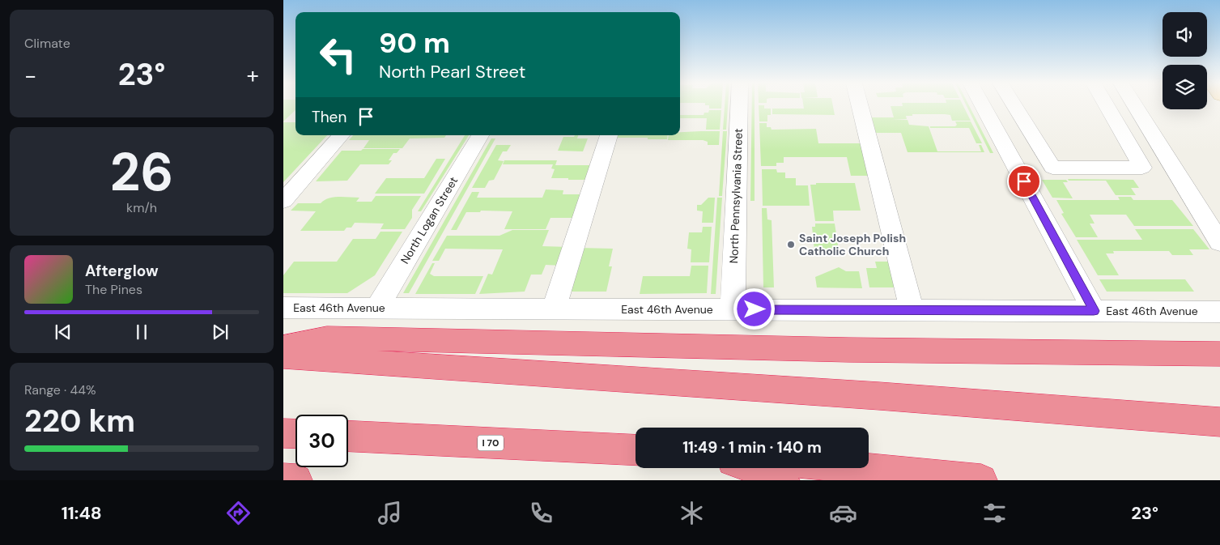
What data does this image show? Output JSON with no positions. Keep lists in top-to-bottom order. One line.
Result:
{"streets":{"highway":["I 70"],"street":["North Pennsylvania Street","North Logan Street","East 46th Avenue"]},"crossings":[["North Pennsylvania Street","East 46th Avenue"],["North Logan Street","East 46th Avenue"]],"places":["Saint Joseph Polish Catholic Church"],"page":{"tile":["Climate",["26","km/h"],["Range · 44%","220 km"]],"turn":["90 m","North Pearl Street"],"heat":["−","23°","+"],"then":"Then","song":["Afterglow","The Pines"],"limit":"30","trip":"11:49 · 1 min · 140 m","tabs":["11:48","23°"]}}
